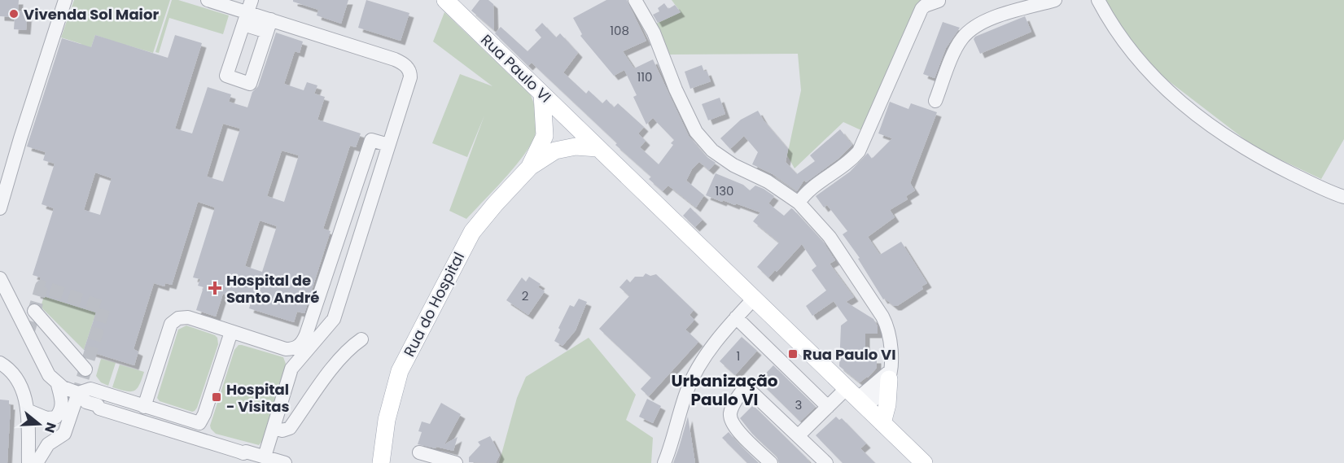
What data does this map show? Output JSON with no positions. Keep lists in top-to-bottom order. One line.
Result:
{"streets":{"main road":["Rua Paulo VI","Rua do Hospital"]},"crossings":[["Rua Paulo VI","Rua do Hospital"]],"districts":["Urbanização Paulo VI"],"places":{"other":["Vivenda Sol Maior"],"health":["Hospital de Santo André"],"transit":["Rua Paulo VI","Hospital - Visitas"]},"house_numbers":["108","110","130","2","1","3"],"north":"right"}
